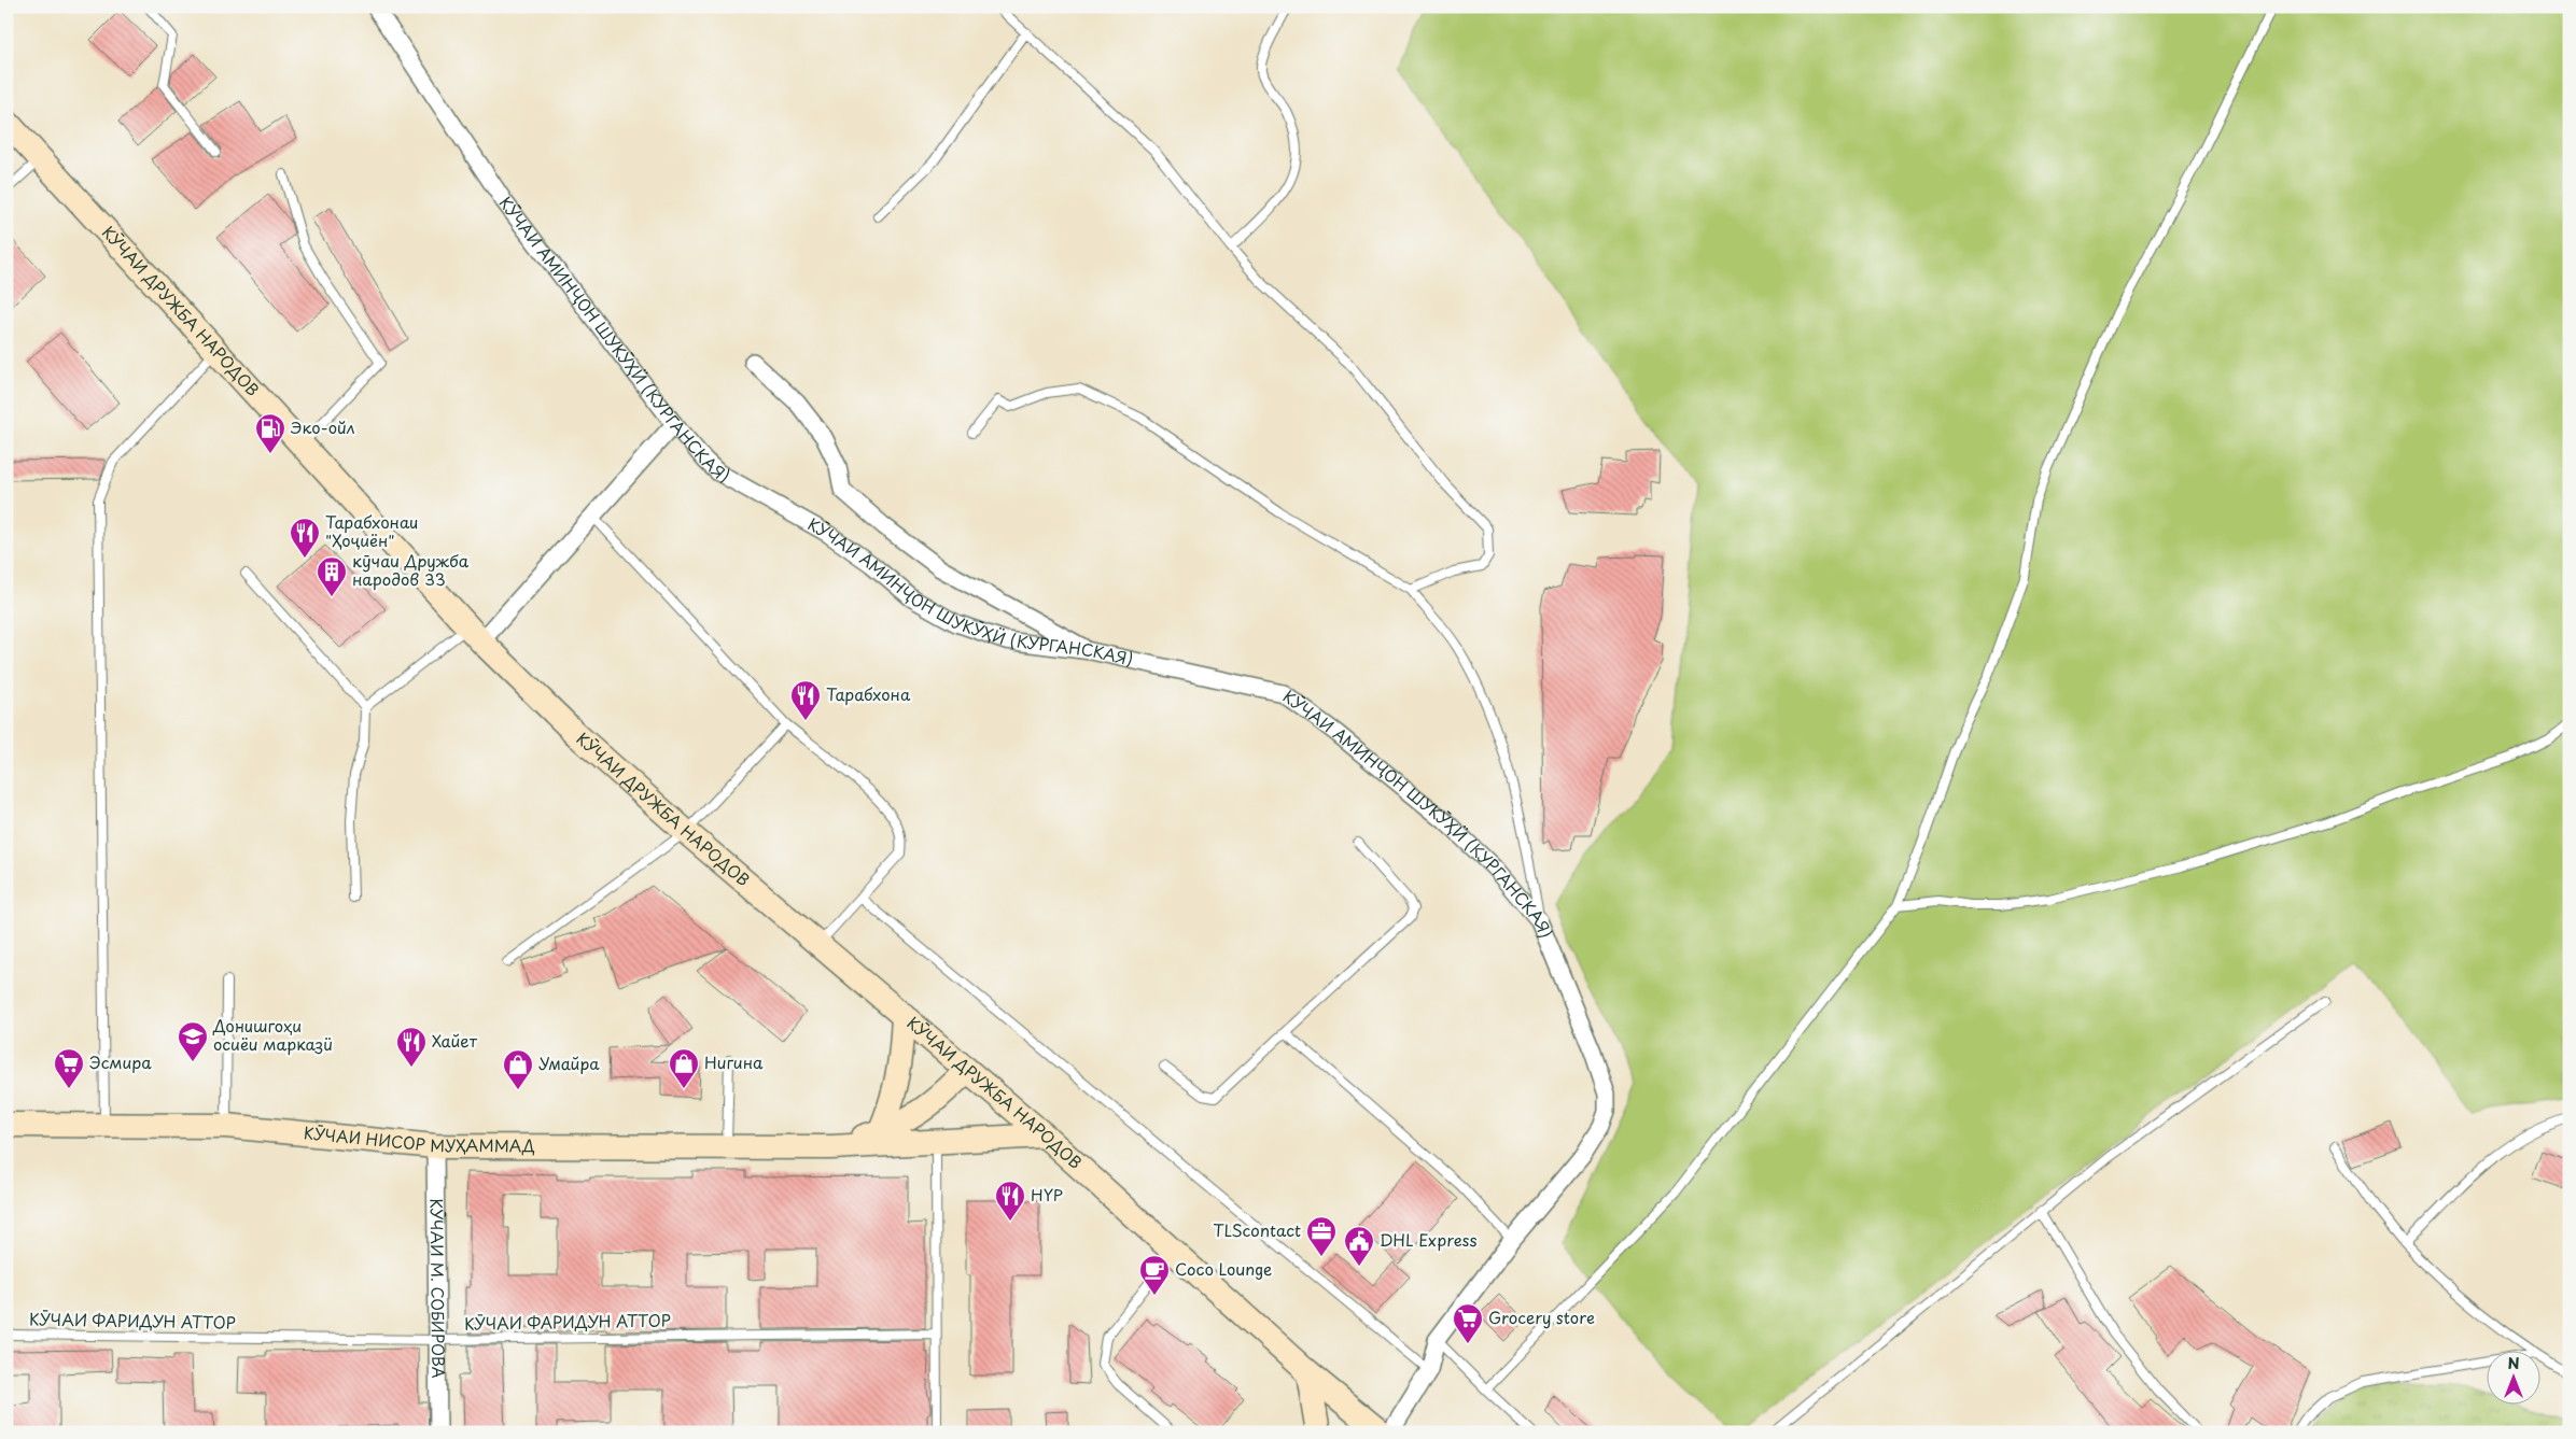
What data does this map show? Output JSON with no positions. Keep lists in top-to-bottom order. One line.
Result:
{"streets":{"main road":["КӮЧАИ ДРУЖБА НАРОДОВ","КӮЧАИ НИСОР МУҲАММАД"],"street":["КӮЧАИ АМИНҶОН ШУКӮҲӢ (КУРГАНСКАЯ)","КӮЧАИ М. СОБИРОВА"],"lane":["КӮЧАИ ФАРИДУН АТТОР"]},"crossings":[["КӮЧАИ ДРУЖБА НАРОДОВ","КӮЧАИ НИСОР МУҲАММАД"],["КӮЧАИ НИСОР МУҲАММАД","КӮЧАИ М. СОБИРОВА"],["КӮЧАИ М. СОБИРОВА","КӮЧАИ ФАРИДУН АТТОР"]],"places":{"fuel station":["Эко-ойл"],"restaurant":["Тарабхонаи \"Ҳоҷиён\"","Тарабхона","Хайет","HYP"],"building":["кӯчаи Дружба народов 33"],"school or university":["Донишгоҳи осиёи марказӣ"],"supermarket":["Эсмира","Grocery store"],"shop":["Нигина","Умайра"],"office":["TLScontact"],"public building":["DHL Express"],"cafe":["Coco Lounge"]},"north":"top"}
